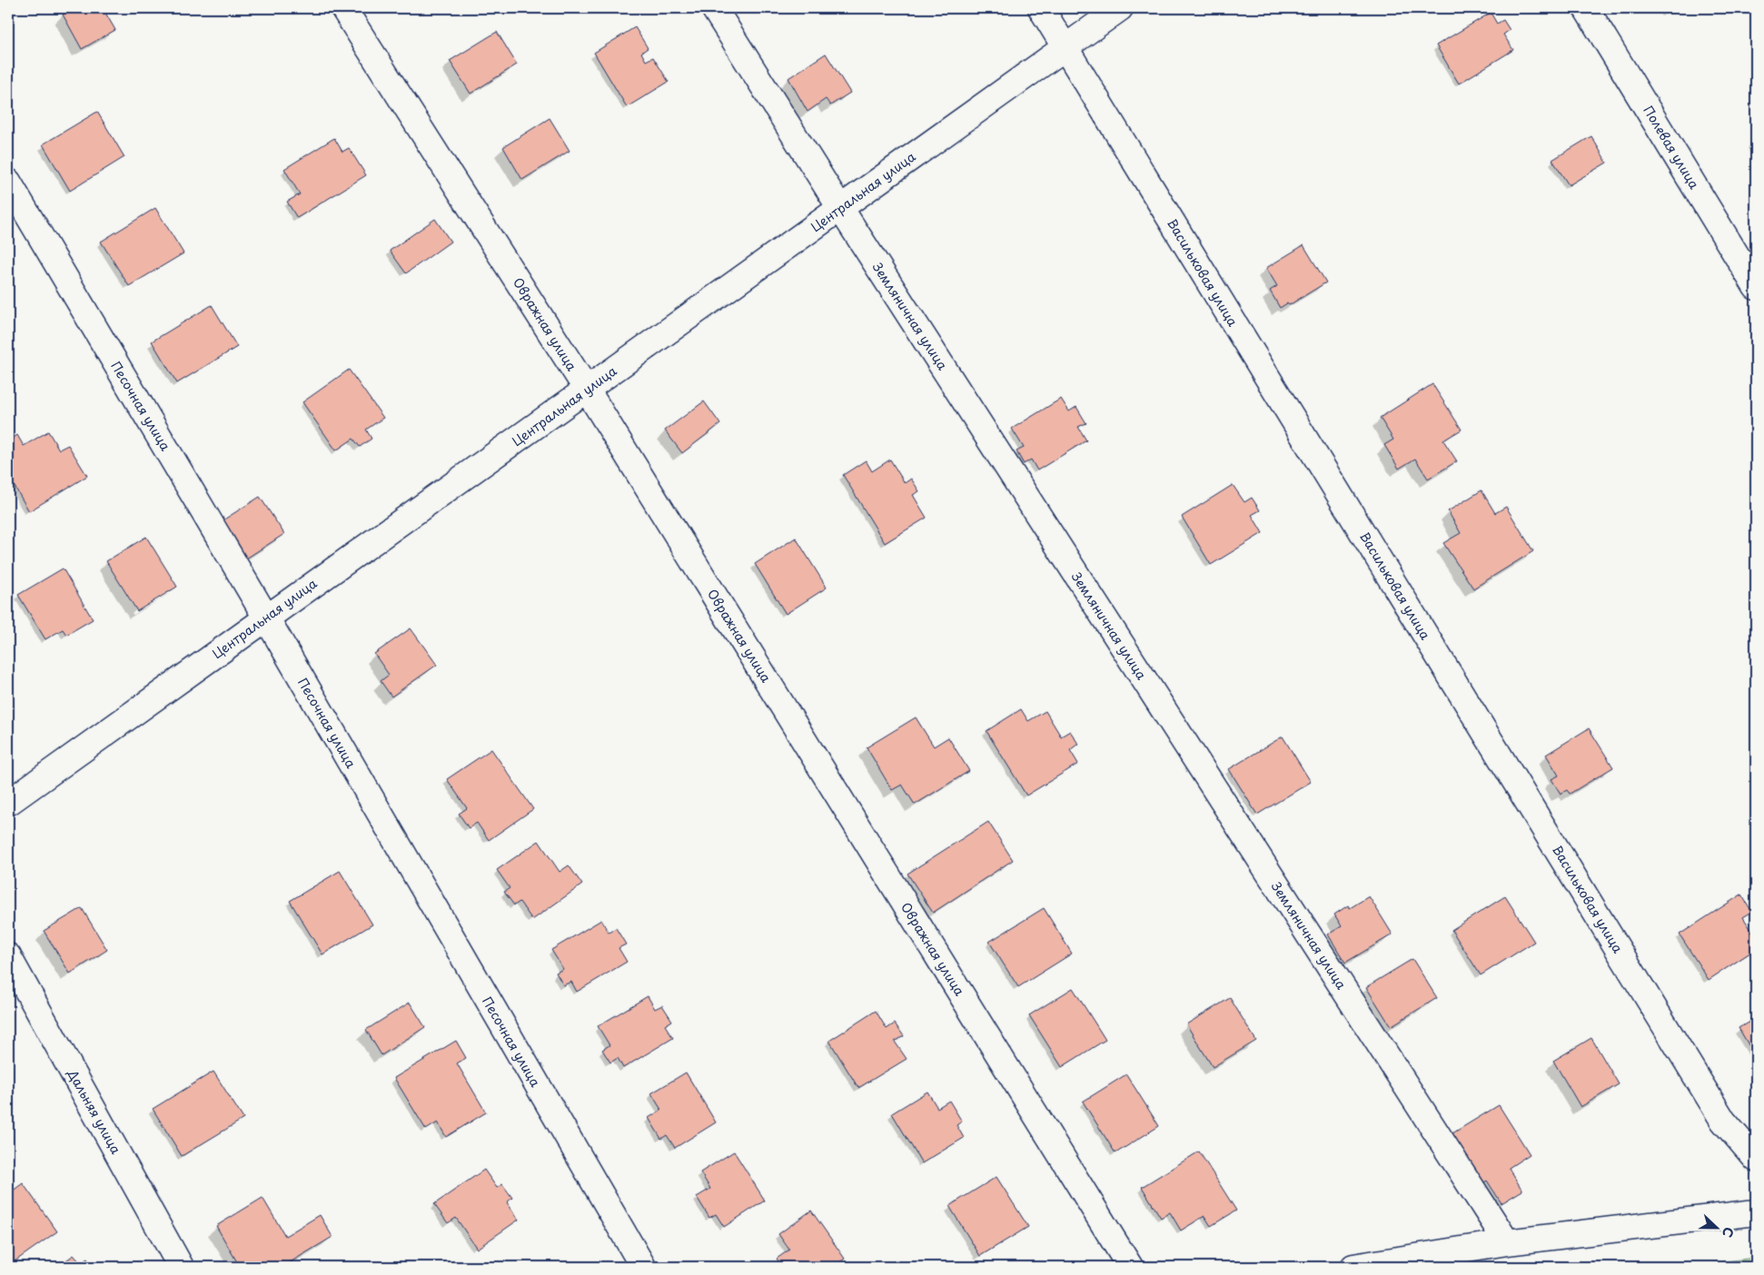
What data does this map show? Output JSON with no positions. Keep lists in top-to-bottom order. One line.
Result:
{"streets":{"street":["Полевая улица","Центральная улица","Васильковая улица","Земляничная улица","Овражная улица","Песочная улица","Дальняя улица"]},"crossings":[["Центральная улица","Васильковая улица"],["Центральная улица","Земляничная улица"],["Центральная улица","Овражная улица"],["Центральная улица","Песочная улица"]],"north":"right"}
